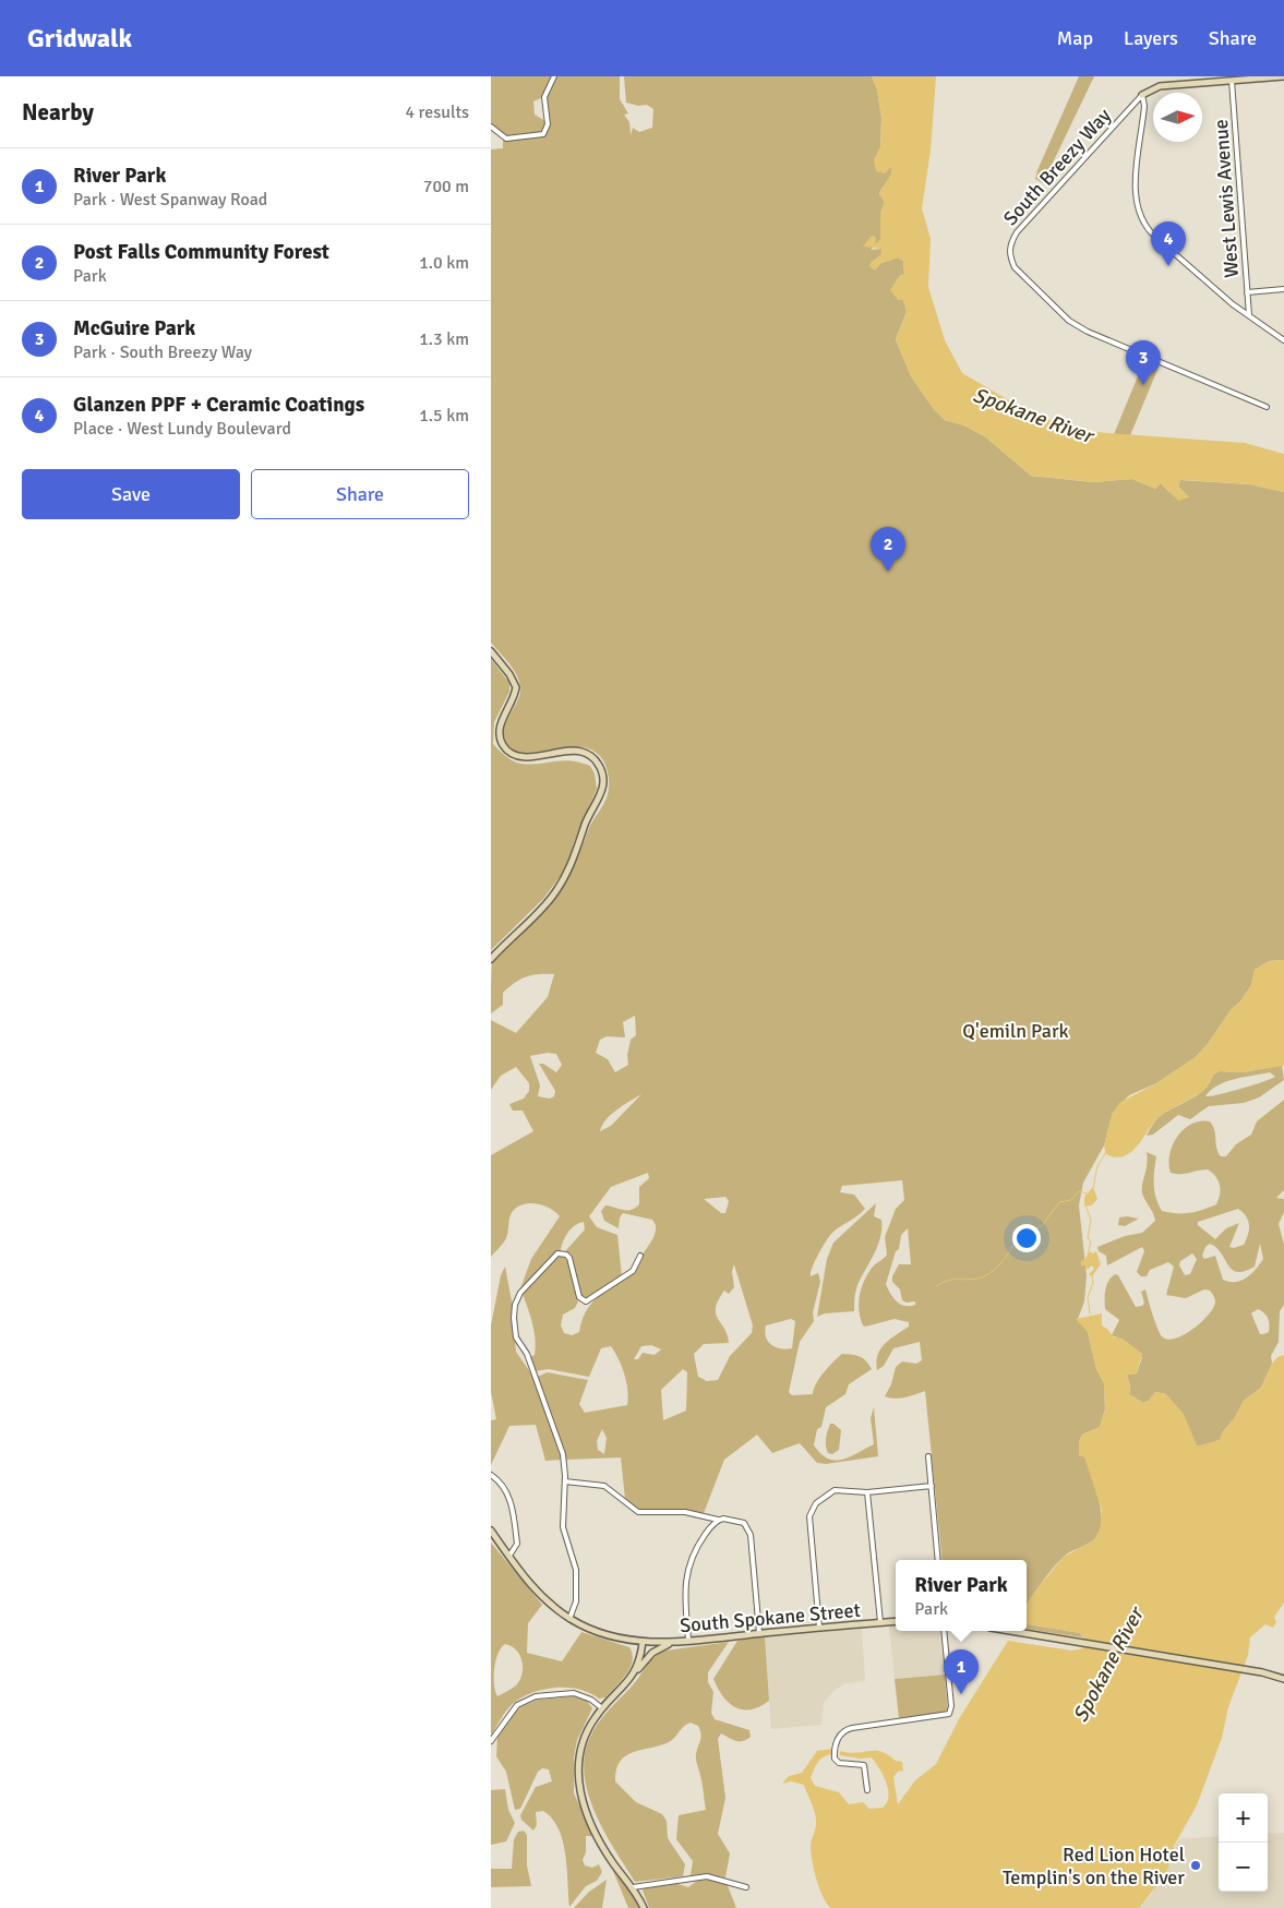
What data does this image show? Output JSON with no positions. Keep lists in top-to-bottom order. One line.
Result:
{"streets":{"street":["South Breezy Way","West Lewis Avenue","South Spokane Street"]},"water":["Spokane River"],"parks":["Q'emiln Park"],"places":["Red Lion Hotel Templin's on the River"],"north":"right","page":{"header":"Gridwalk","nav":["Map","Layers","Share"],"heading":["Nearby","4 results"],"list":[{"mark":"1","name":"River Park","note":"Park · West Spanway Road","value":"700 m"},{"mark":"2","name":"Post Falls Community Forest","note":"Park","value":"1.0 km"},{"mark":"3","name":"McGuire Park","note":"Park · South Breezy Way","value":"1.3 km"},{"mark":"4","name":"Glanzen PPF + Ceramic Coatings","note":"Place · West Lundy Boulevard","value":"1.5 km"}],"pins":["4","3","2","1"],"buttons":["Save","Share"],"popup":["River Park","Park"],"map_buttons":["+","−"]}}
